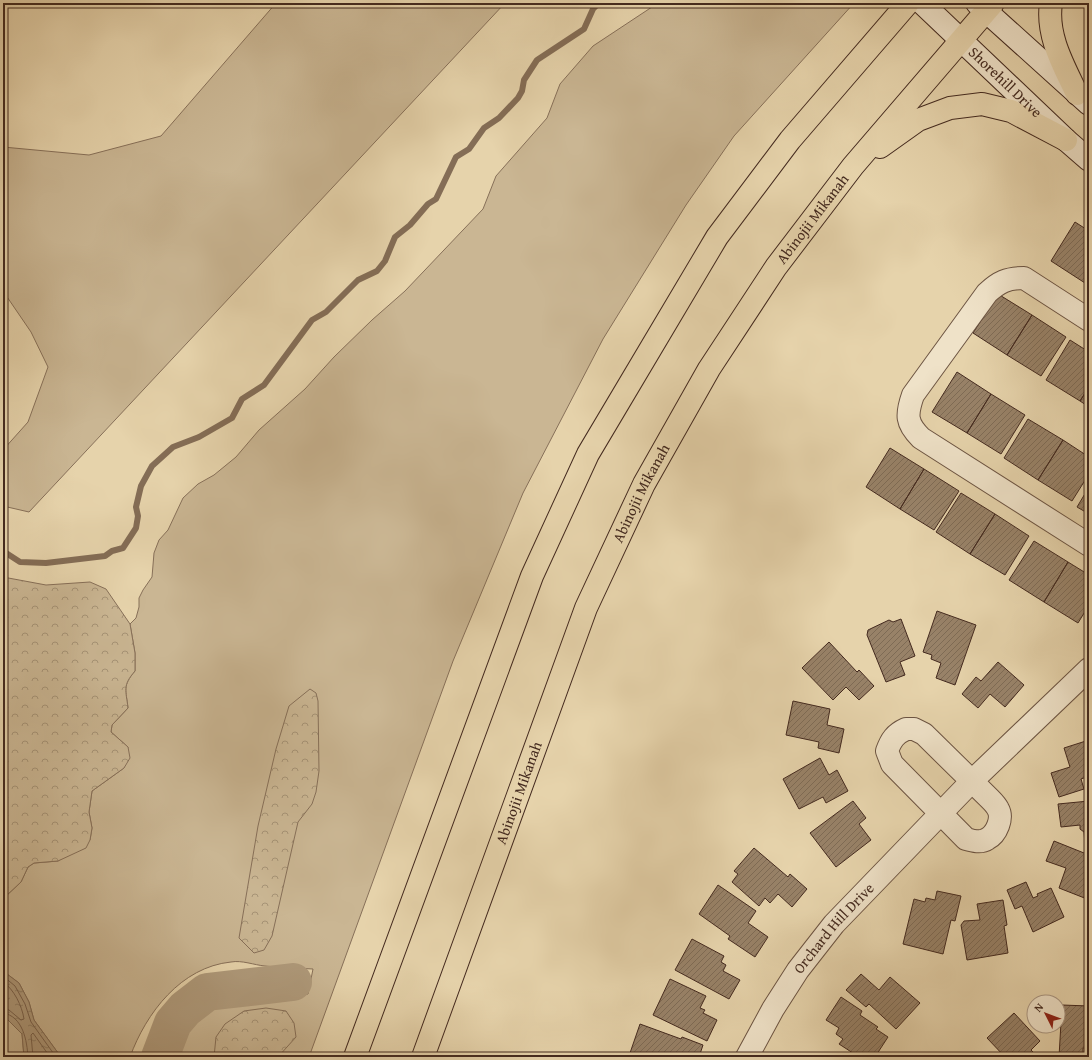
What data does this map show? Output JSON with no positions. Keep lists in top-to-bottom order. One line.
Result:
{"streets":{"main road":["Abinojii Mikanah"],"street":["Shorehill Drive","Orchard Hill Drive"]},"crossings":[["Shorehill Drive","Abinojii Mikanah"]],"north":"top left"}
